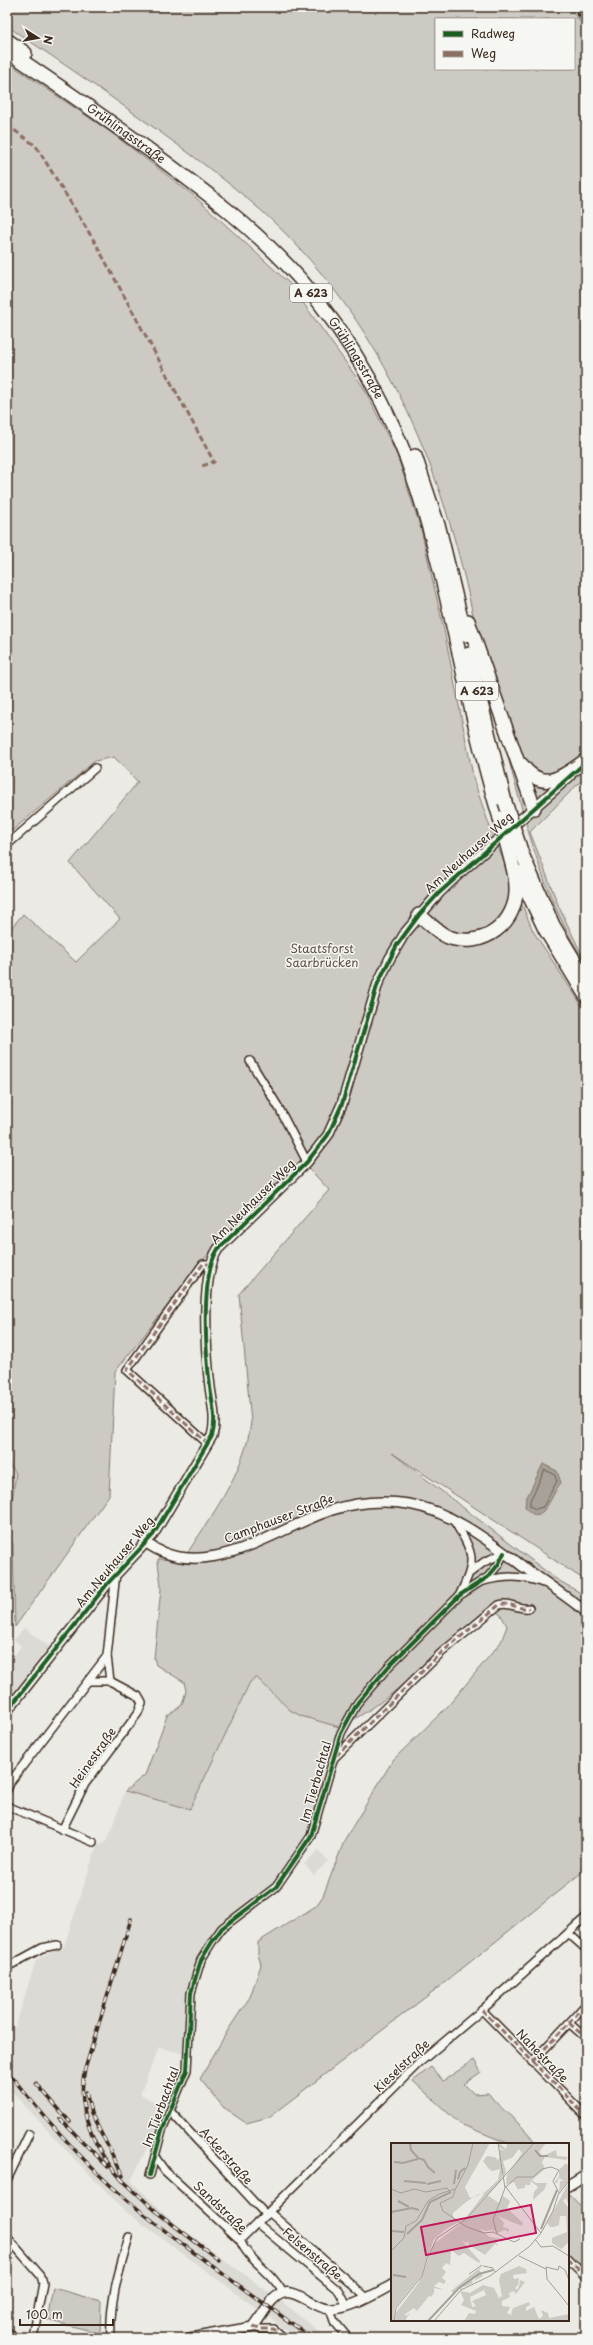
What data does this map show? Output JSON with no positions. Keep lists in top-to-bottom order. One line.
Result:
{"streets":{"highway":["Grühlingsstraße","A 623"],"street":["Am Neuhauser Weg","Camphauser Straße","Heinestraße","Im Tierbachtal","Nahestraße","Kieselstraße","Ackerstraße","Sandstraße","Felsenstraße"]},"crossings":[["Grühlingsstraße","A 623"],["Am Neuhauser Weg","Camphauser Straße"],["Camphauser Straße","Im Tierbachtal"],["Im Tierbachtal","Ackerstraße"],["Im Tierbachtal","Sandstraße"],["Nahestraße","Kieselstraße"],["Kieselstraße","Ackerstraße"],["Kieselstraße","Sandstraße"],["Kieselstraße","Felsenstraße"]],"parks":["Staatsforst Saarbrücken"],"legend":["Radweg","Weg"],"scale_bar":"100 m","north":"right"}
